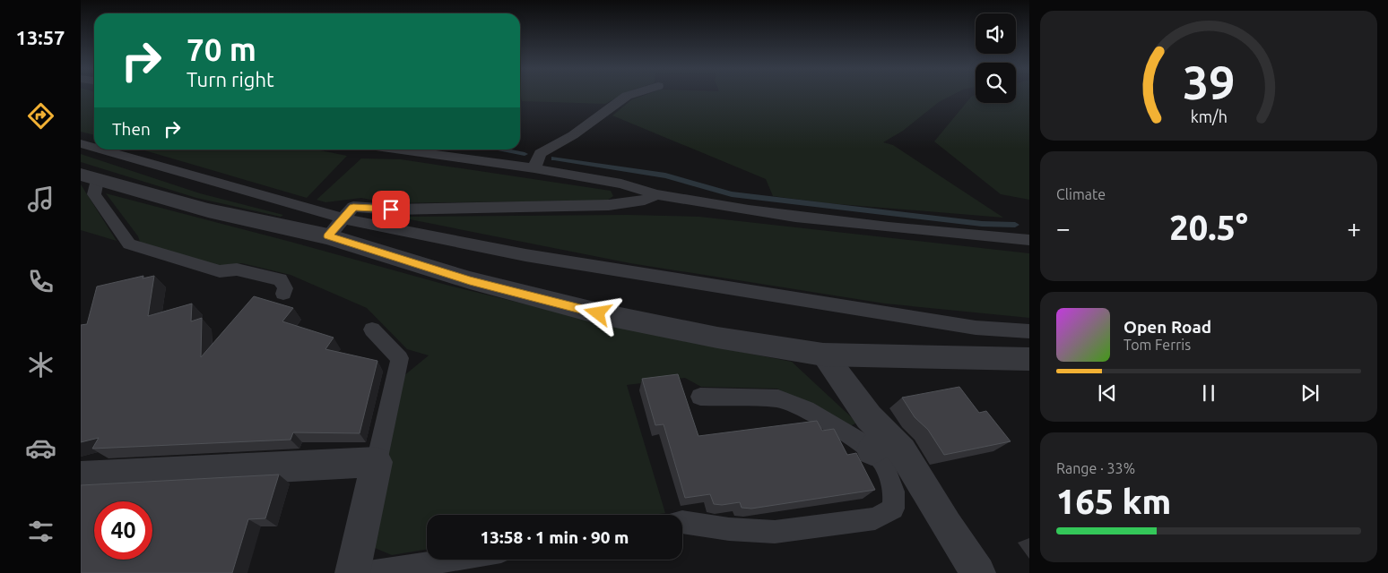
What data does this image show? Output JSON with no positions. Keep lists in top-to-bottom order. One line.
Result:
{"page":{"tabs":"13:57","turn":["70 m","Turn right"],"then":"Then","tile":["Climate",["Range · 33%","165 km"]],"heat":["−","20.5°","+"],"song":["Open Road","Tom Ferris"],"limit":"40","trip":"13:58 · 1 min · 90 m","gauge":["39","km/h"]}}
